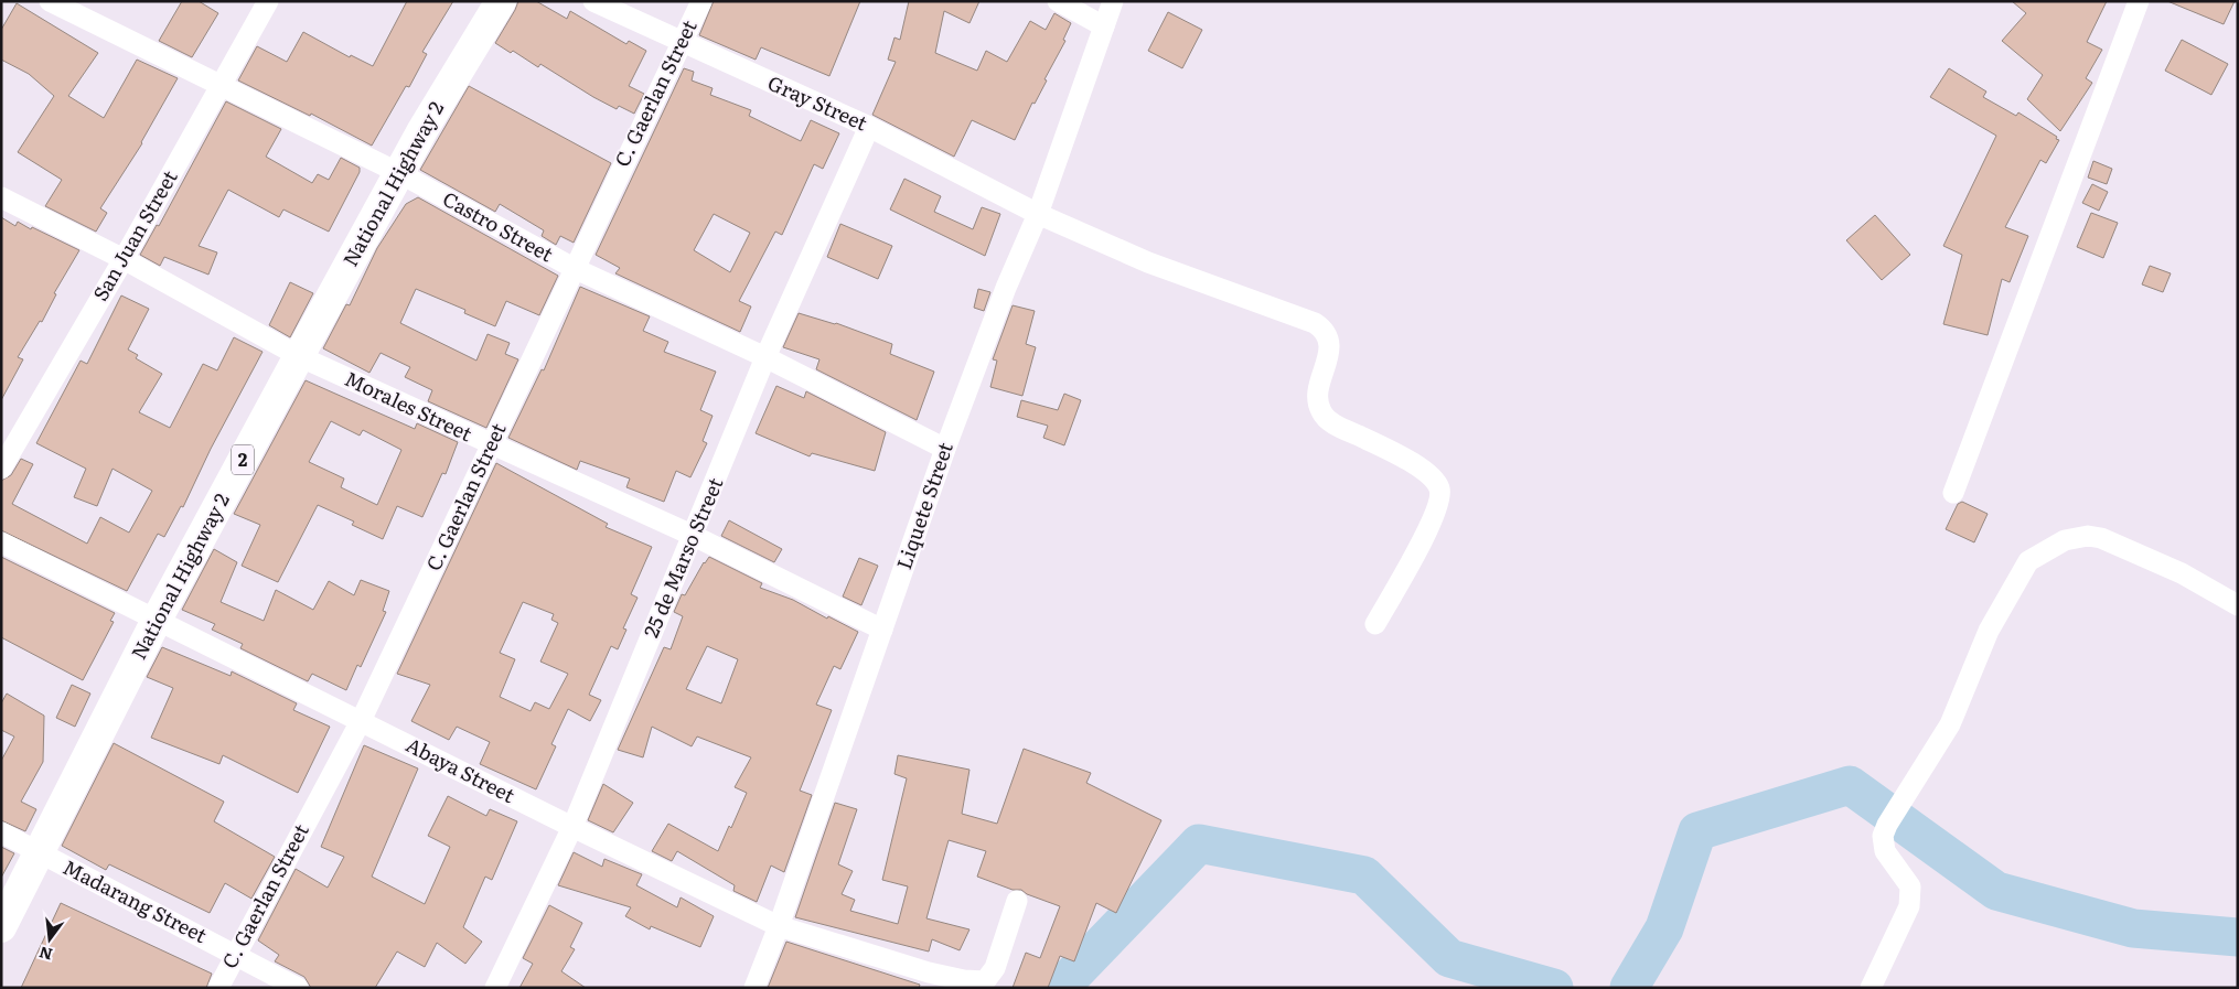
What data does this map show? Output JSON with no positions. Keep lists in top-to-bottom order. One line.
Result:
{"streets":{"main road":["National Highway 2","2"],"street":["C. Gaerlan Street","Gray Street","Castro Street","San Juan Street","Morales Street","Liquete Street","25 de Marso Street","Abaya Street","Madarang Street"]},"crossings":[["C. Gaerlan Street","Gray Street"],["C. Gaerlan Street","Castro Street"],["C. Gaerlan Street","Morales Street"],["C. Gaerlan Street","Abaya Street"],["C. Gaerlan Street","Madarang Street"],["Gray Street","Liquete Street"],["Gray Street","25 de Marso Street"],["National Highway 2","Castro Street"],["National Highway 2","Morales Street"],["National Highway 2","Abaya Street"],["National Highway 2","Madarang Street"],["Castro Street","San Juan Street"],["Castro Street","Liquete Street"],["Castro Street","25 de Marso Street"],["San Juan Street","Morales Street"],["Morales Street","Liquete Street"],["Morales Street","25 de Marso Street"],["Liquete Street","Abaya Street"],["25 de Marso Street","Abaya Street"]],"north":"bottom"}
